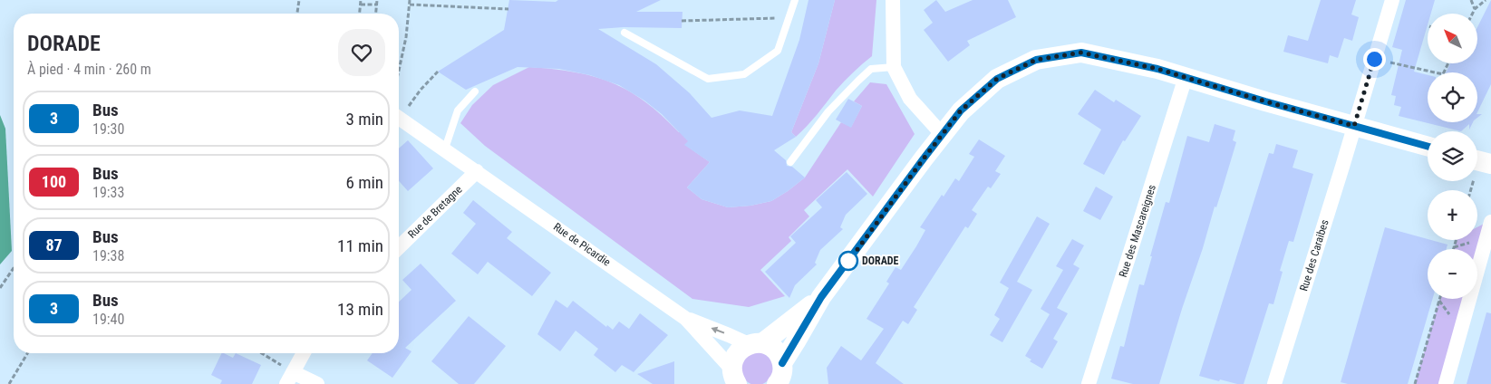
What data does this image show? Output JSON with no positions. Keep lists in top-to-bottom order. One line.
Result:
{"streets":{"street":["Rue de Bretagne","Rue des Mascareignes","Rue de Picardie","Rue des Caraibes"]},"crossings":[["Rue de Bretagne","Rue de Picardie"]],"places":["DORADE"],"lines":["bus line 3"],"north":"top left","page":{"map_buttons":["+","−"],"heading":["DORADE","À pied · 4 min · 260 m"],"list":[{"mark":"3","name":"Bus","note":"19:30","value":"3 min"},{"mark":"100","name":"Bus","note":"19:33","value":"6 min"},{"mark":"87","name":"Bus","note":"19:38","value":"11 min"},{"mark":"3","name":"Bus","note":"19:40","value":"13 min"}]}}
